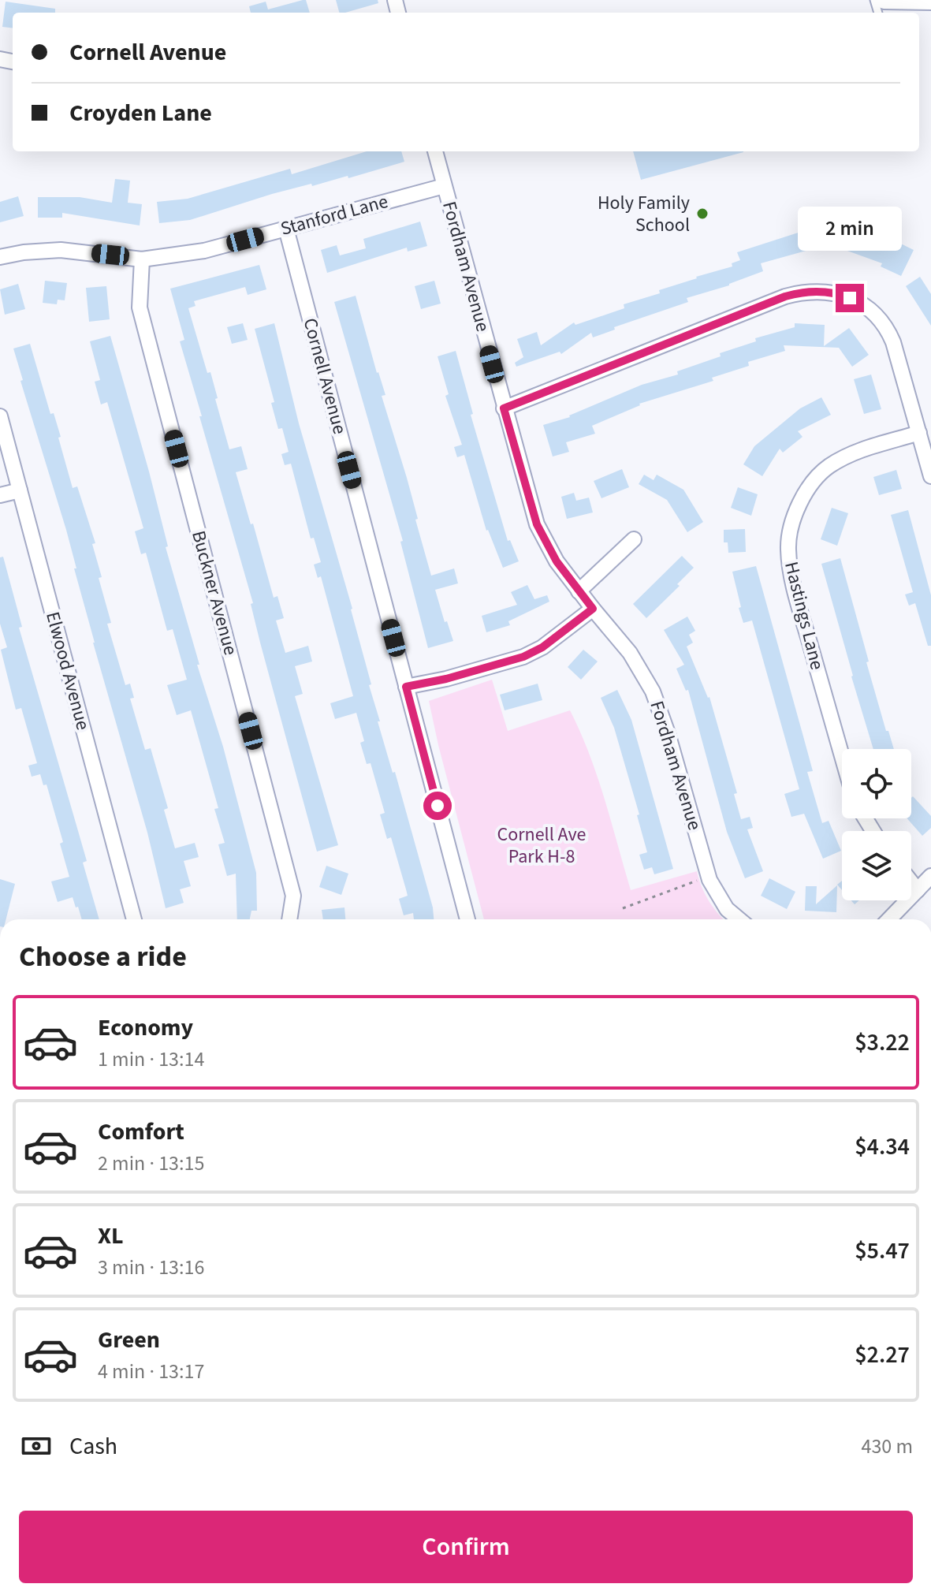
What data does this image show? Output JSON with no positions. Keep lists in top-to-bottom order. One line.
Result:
{"streets":{"street":["Stanford Lane","Fordham Avenue","Cornell Avenue","Buckner Avenue","Hastings Lane","Elwood Avenue"]},"crossings":[["Stanford Lane","Fordham Avenue"],["Stanford Lane","Cornell Avenue"],["Stanford Lane","Buckner Avenue"]],"parks":["Cornell Ave Park H-8"],"places":["Holy Family School"],"page":{"banner":["Cornell Avenue","Croyden Lane"],"bubble":"2 min","heading":"Choose a ride","list":[{"name":"Economy","note":"1 min · 13:14","value":"$3.22"},{"name":"Comfort","note":"2 min · 13:15","value":"$4.34"},{"name":"XL","note":"3 min · 13:16","value":"$5.47"},{"name":"Green","note":"4 min · 13:17","value":"$2.27"}],"pay":["Cash","430 m"],"buttons":"Confirm"}}
